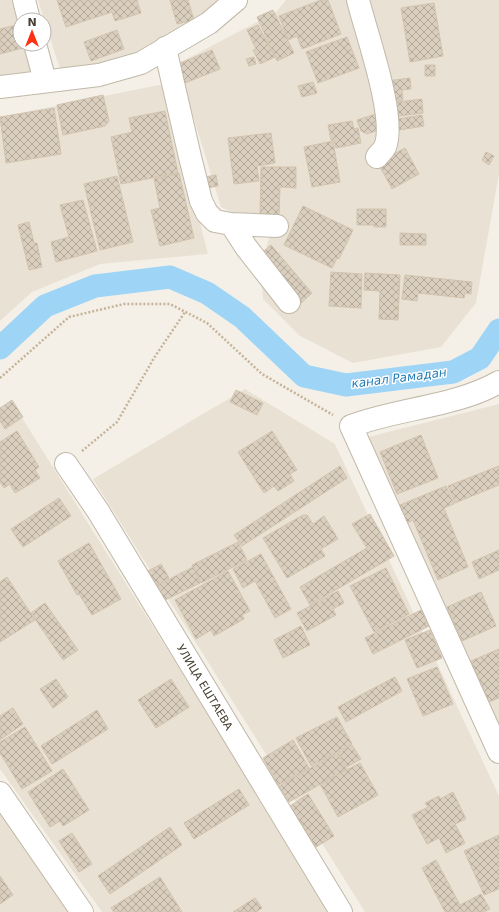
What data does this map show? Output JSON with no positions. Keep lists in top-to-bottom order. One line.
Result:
{"streets":{"street":["УЛИЦА ЕШТАЕВА"]},"water":["канал Рамадан"],"north":"top"}
